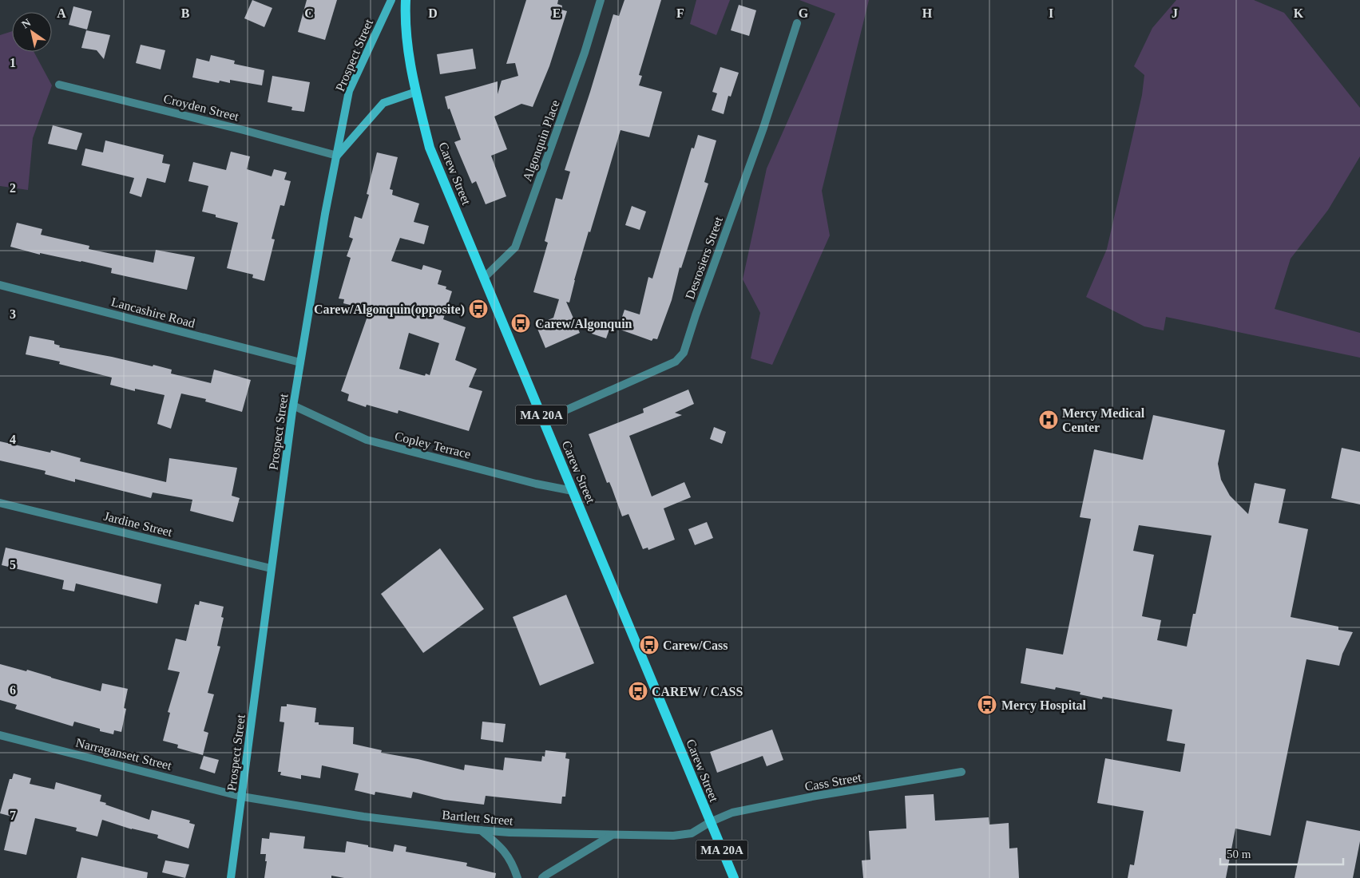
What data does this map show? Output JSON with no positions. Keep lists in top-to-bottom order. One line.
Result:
{"streets":{"main road":["Prospect Street","Carew Street","MA 20A"],"street":["Croyden Street","Algonquin Place","Desrosiers Street","Lancashire Road","Copley Terrace","Jardine Street","Narragansett Street","Cass Street","Bartlett Street"]},"crossings":[["Prospect Street","Croyden Street"],["Prospect Street","Lancashire Road"],["Prospect Street","Copley Terrace"],["Prospect Street","Jardine Street"],["Prospect Street","Narragansett Street"],["Prospect Street","Bartlett Street"],["Algonquin Place","Carew Street"],["Carew Street","Desrosiers Street"],["Carew Street","Copley Terrace"],["Carew Street","Cass Street"],["Carew Street","Bartlett Street"],["Narragansett Street","Bartlett Street"],["Cass Street","Bartlett Street"]],"places":{"bus stop":["Carew/Algonquin(opposite)","Carew/Algonquin","Carew/Cass","CAREW / CASS","Mercy Hospital"],"hospital":["Mercy Medical Center"]},"scale_bar":"50 m","north":"top left","grid":{"columns":["A","B","C","D","E","F","G","H","I","J","K"],"rows":["1","2","3","4","5","6","7"]}}
